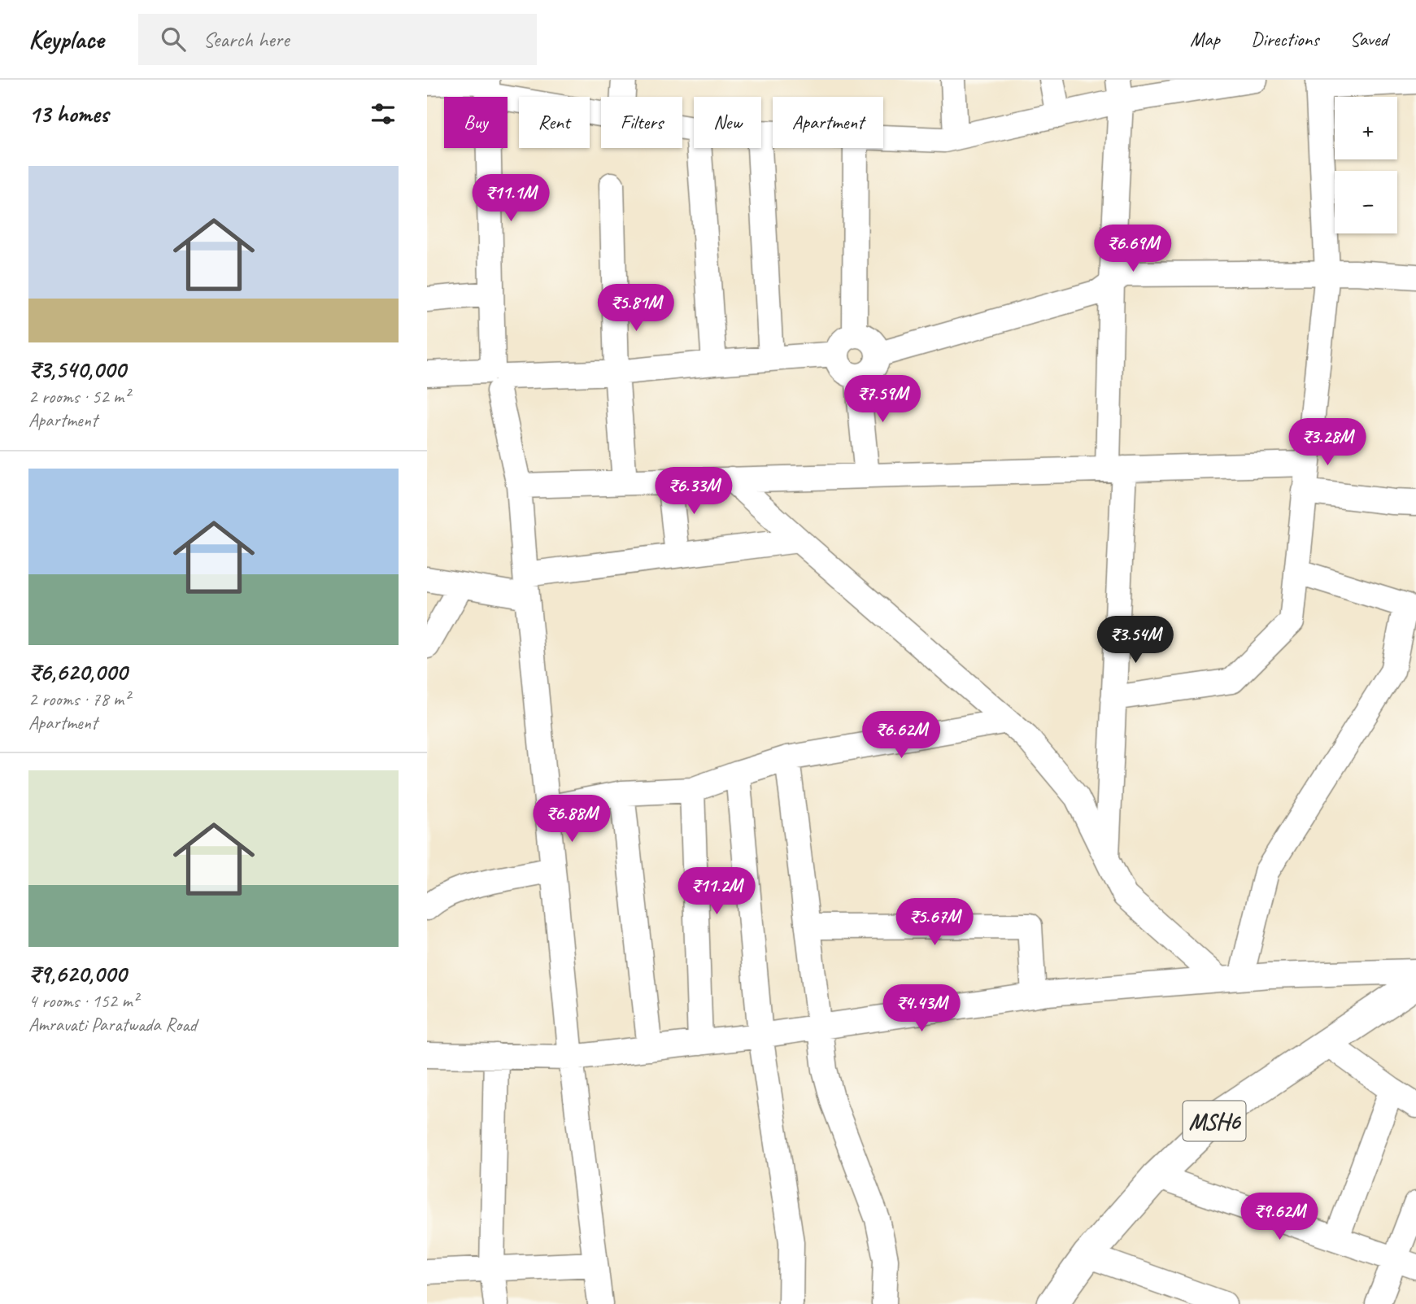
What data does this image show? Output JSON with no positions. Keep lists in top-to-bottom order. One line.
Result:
{"streets":{"main road":["MSH6"]},"page":{"header":"Keyplace","search":"Search here","nav":["Map","Directions","Saved"],"heading":"13 homes","map_buttons":["+","−"],"chip":["Buy","Rent","Filters","New","Apartment"],"list":[{"name":"₹3,540,000","note":"2 rooms · 52 m² · Apartment"},{"name":"₹6,620,000","note":"2 rooms · 78 m² · Apartment"},{"name":"₹9,620,000","note":"4 rooms · 152 m² · Amravati Paratwada Road"}],"price":["₹11.1M","₹6.69M","₹5.81M","₹7.59M","₹3.28M","₹6.33M","₹3.54M","₹6.62M","₹6.88M","₹11.2M","₹5.67M","₹4.43M","₹9.62M"]}}
